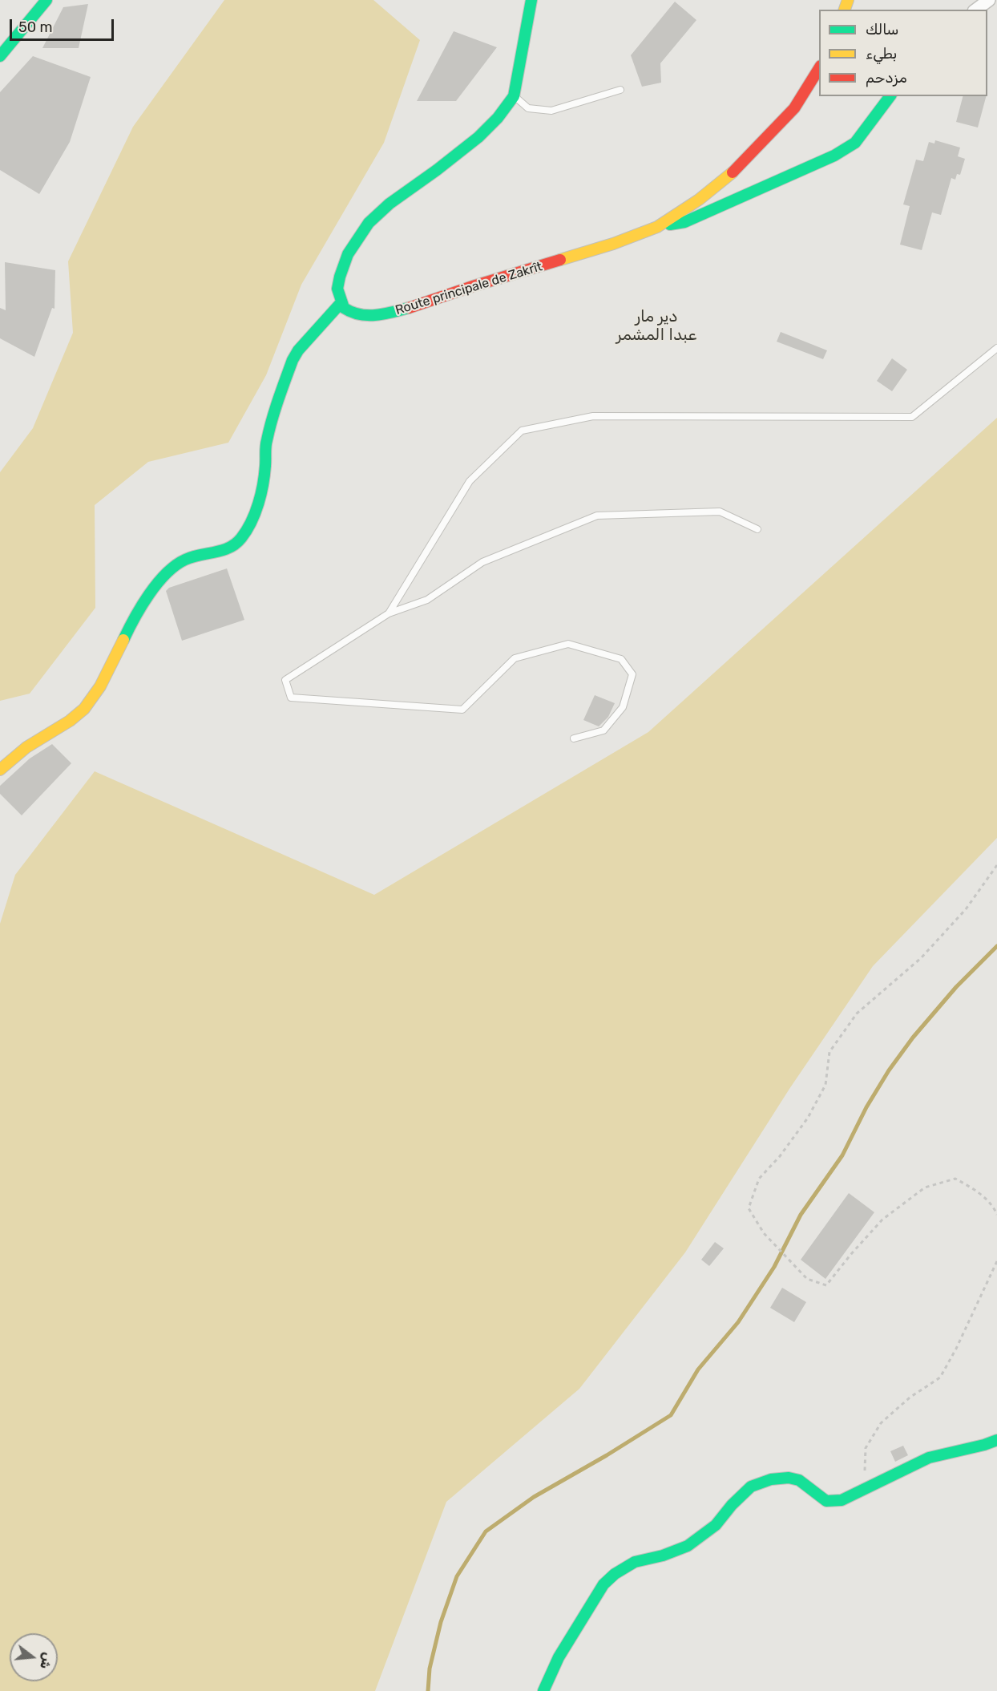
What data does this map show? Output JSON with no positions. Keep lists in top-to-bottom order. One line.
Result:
{"streets":{"street":["Route principale de Zakrît"]},"districts":["دير مار عبدا المشمر"],"legend":["سالك","بطيء","مزدحم"],"scale_bar":"50 m","north":"right"}
